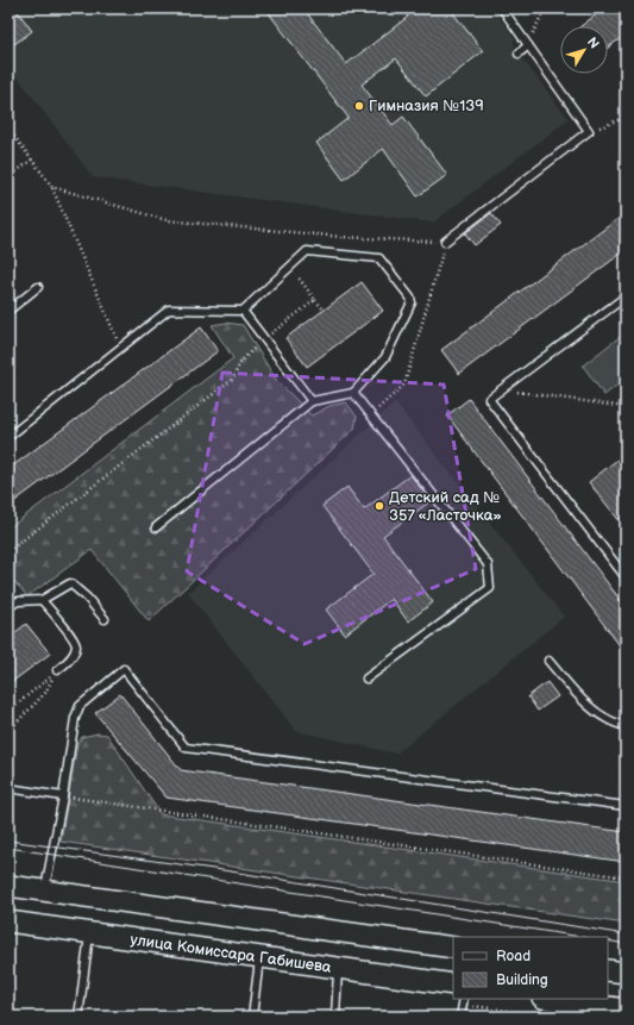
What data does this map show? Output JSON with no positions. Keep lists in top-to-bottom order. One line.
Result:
{"streets":{"street":["улица Комиссара Габишева"]},"places":["Гимназия №139","Детский сад № 357 «Ласточка»"],"legend":["Road","Building"],"north":"top right"}
